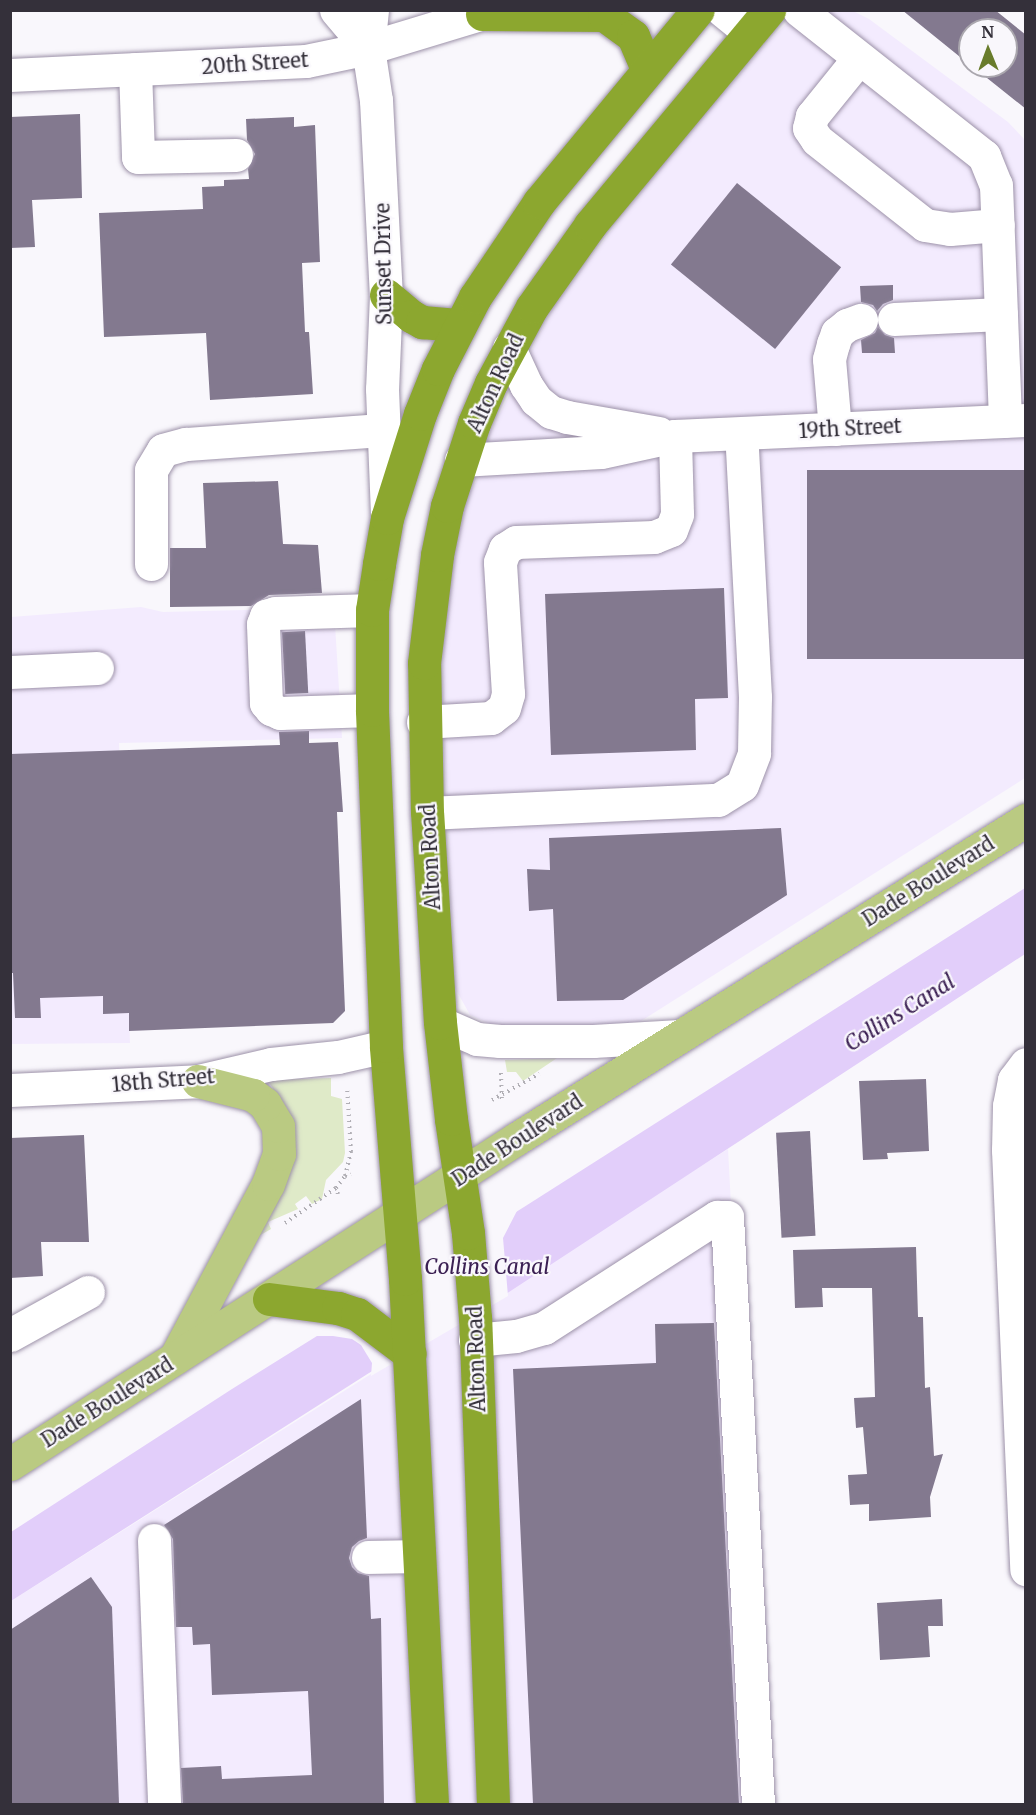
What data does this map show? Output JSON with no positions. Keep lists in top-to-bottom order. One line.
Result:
{"streets":{"highway":["Alton Road"],"main road":["Dade Boulevard"],"street":["20th Street","Sunset Drive","19th Street","18th Street"]},"crossings":[["20th Street","Sunset Drive"],["Alton Road","19th Street"],["Alton Road","Dade Boulevard"]],"water":["Collins Canal"],"north":"top"}
